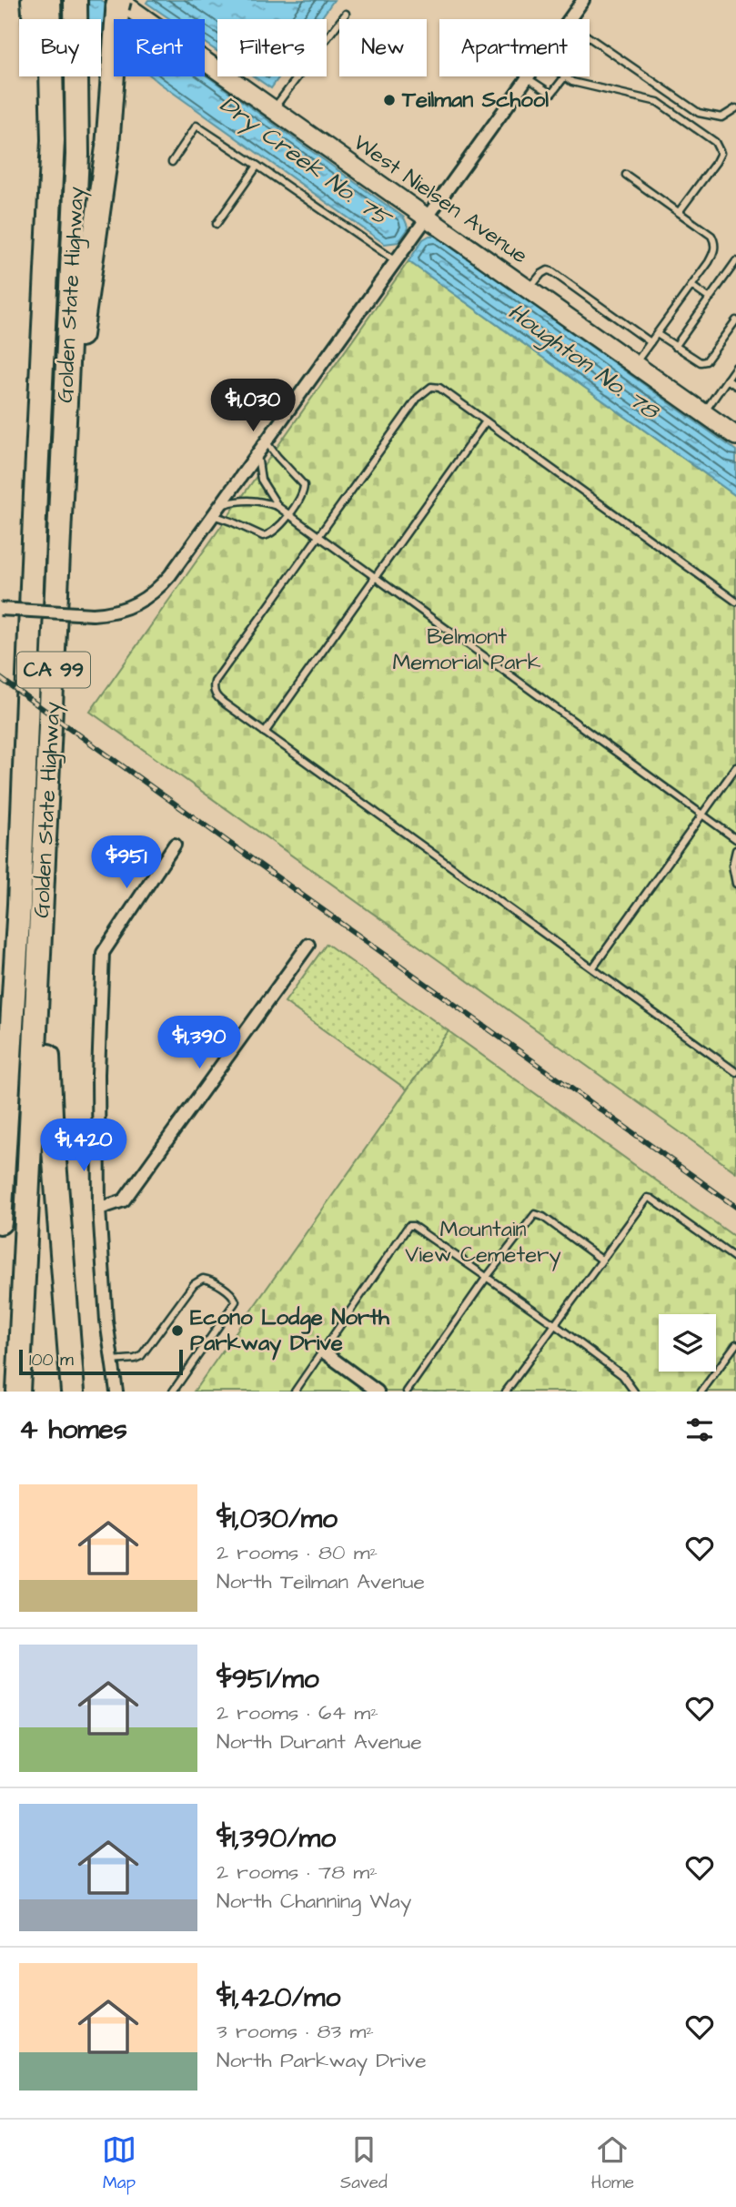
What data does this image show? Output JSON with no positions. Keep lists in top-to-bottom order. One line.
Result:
{"streets":{"highway":["Golden State Highway","CA 99"],"street":["West Nielsen Avenue"]},"water":["Dry Creek No. 75","Houghton No. 78"],"parks":["Belmont Memorial Park","Mountain View Cemetery"],"places":["Teilman School","Econo Lodge North Parkway Drive"],"scale_bar":"100 m","page":{"chip":["Buy","Rent","Filters","New","Apartment"],"price":["$1,030","$951","$1,390","$1,420"],"scale":"100 m","heading":"4 homes","list":[{"name":"$1,030/mo","note":"2 rooms · 80 m² · North Teilman Avenue"},{"name":"$951/mo","note":"2 rooms · 64 m² · North Durant Avenue"},{"name":"$1,390/mo","note":"2 rooms · 78 m² · North Channing Way"},{"name":"$1,420/mo","note":"3 rooms · 83 m² · North Parkway Drive"}],"tabs":["Map","Saved","Home"]}}
